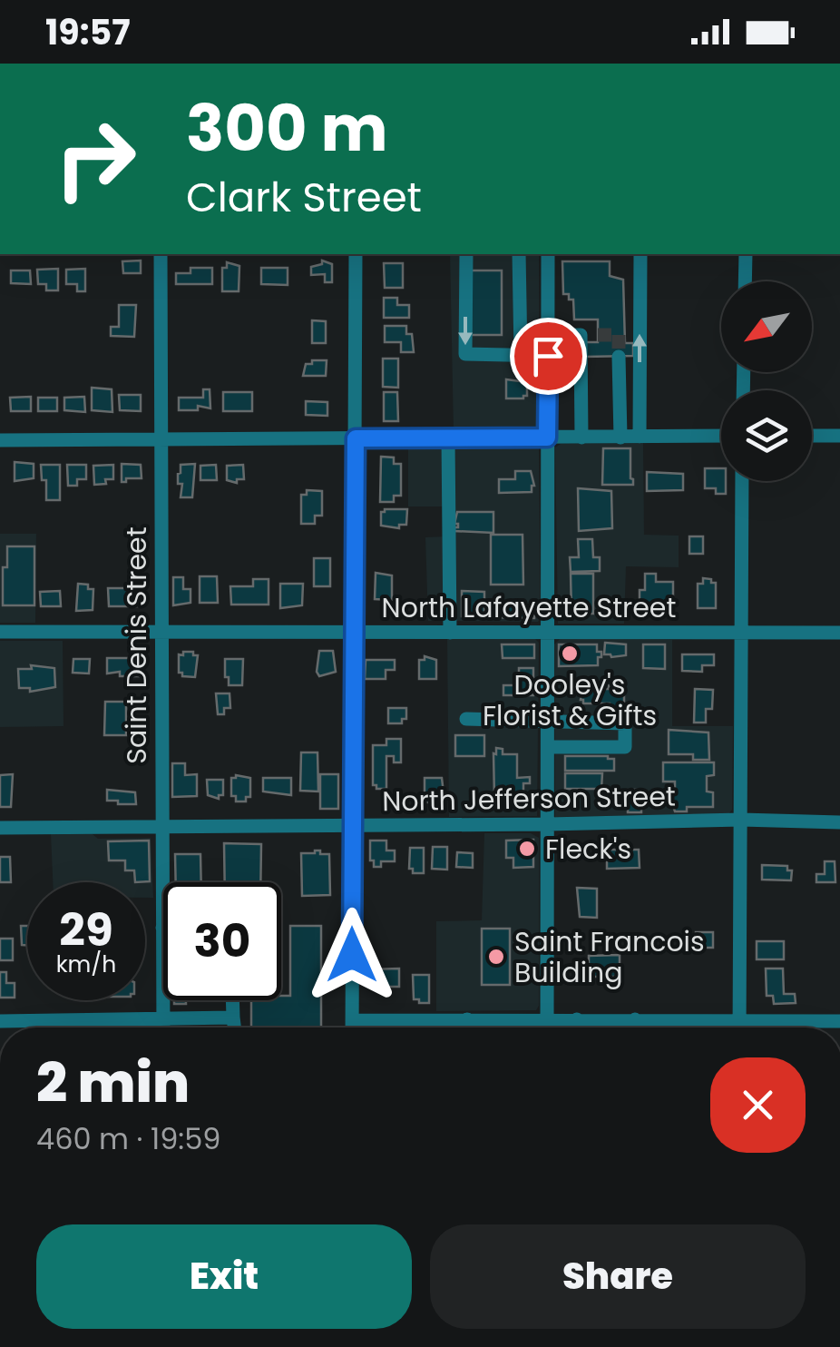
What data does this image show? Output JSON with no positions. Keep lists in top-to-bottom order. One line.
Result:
{"streets":{"street":["North Lafayette Street","Saint Denis Street","North Jefferson Street"]},"crossings":[["North Lafayette Street","Saint Denis Street"],["Saint Denis Street","North Jefferson Street"]],"places":["Dooley's Florist & Gifts","Fleck's","Saint Francois Building"],"north":"bottom left","page":{"status":"19:57","turn":["300 m","Clark Street"],"speed":"29 km/h","limit":"30","heading":["2 min","460 m · 19:59"],"buttons":["Exit","Share"]}}
